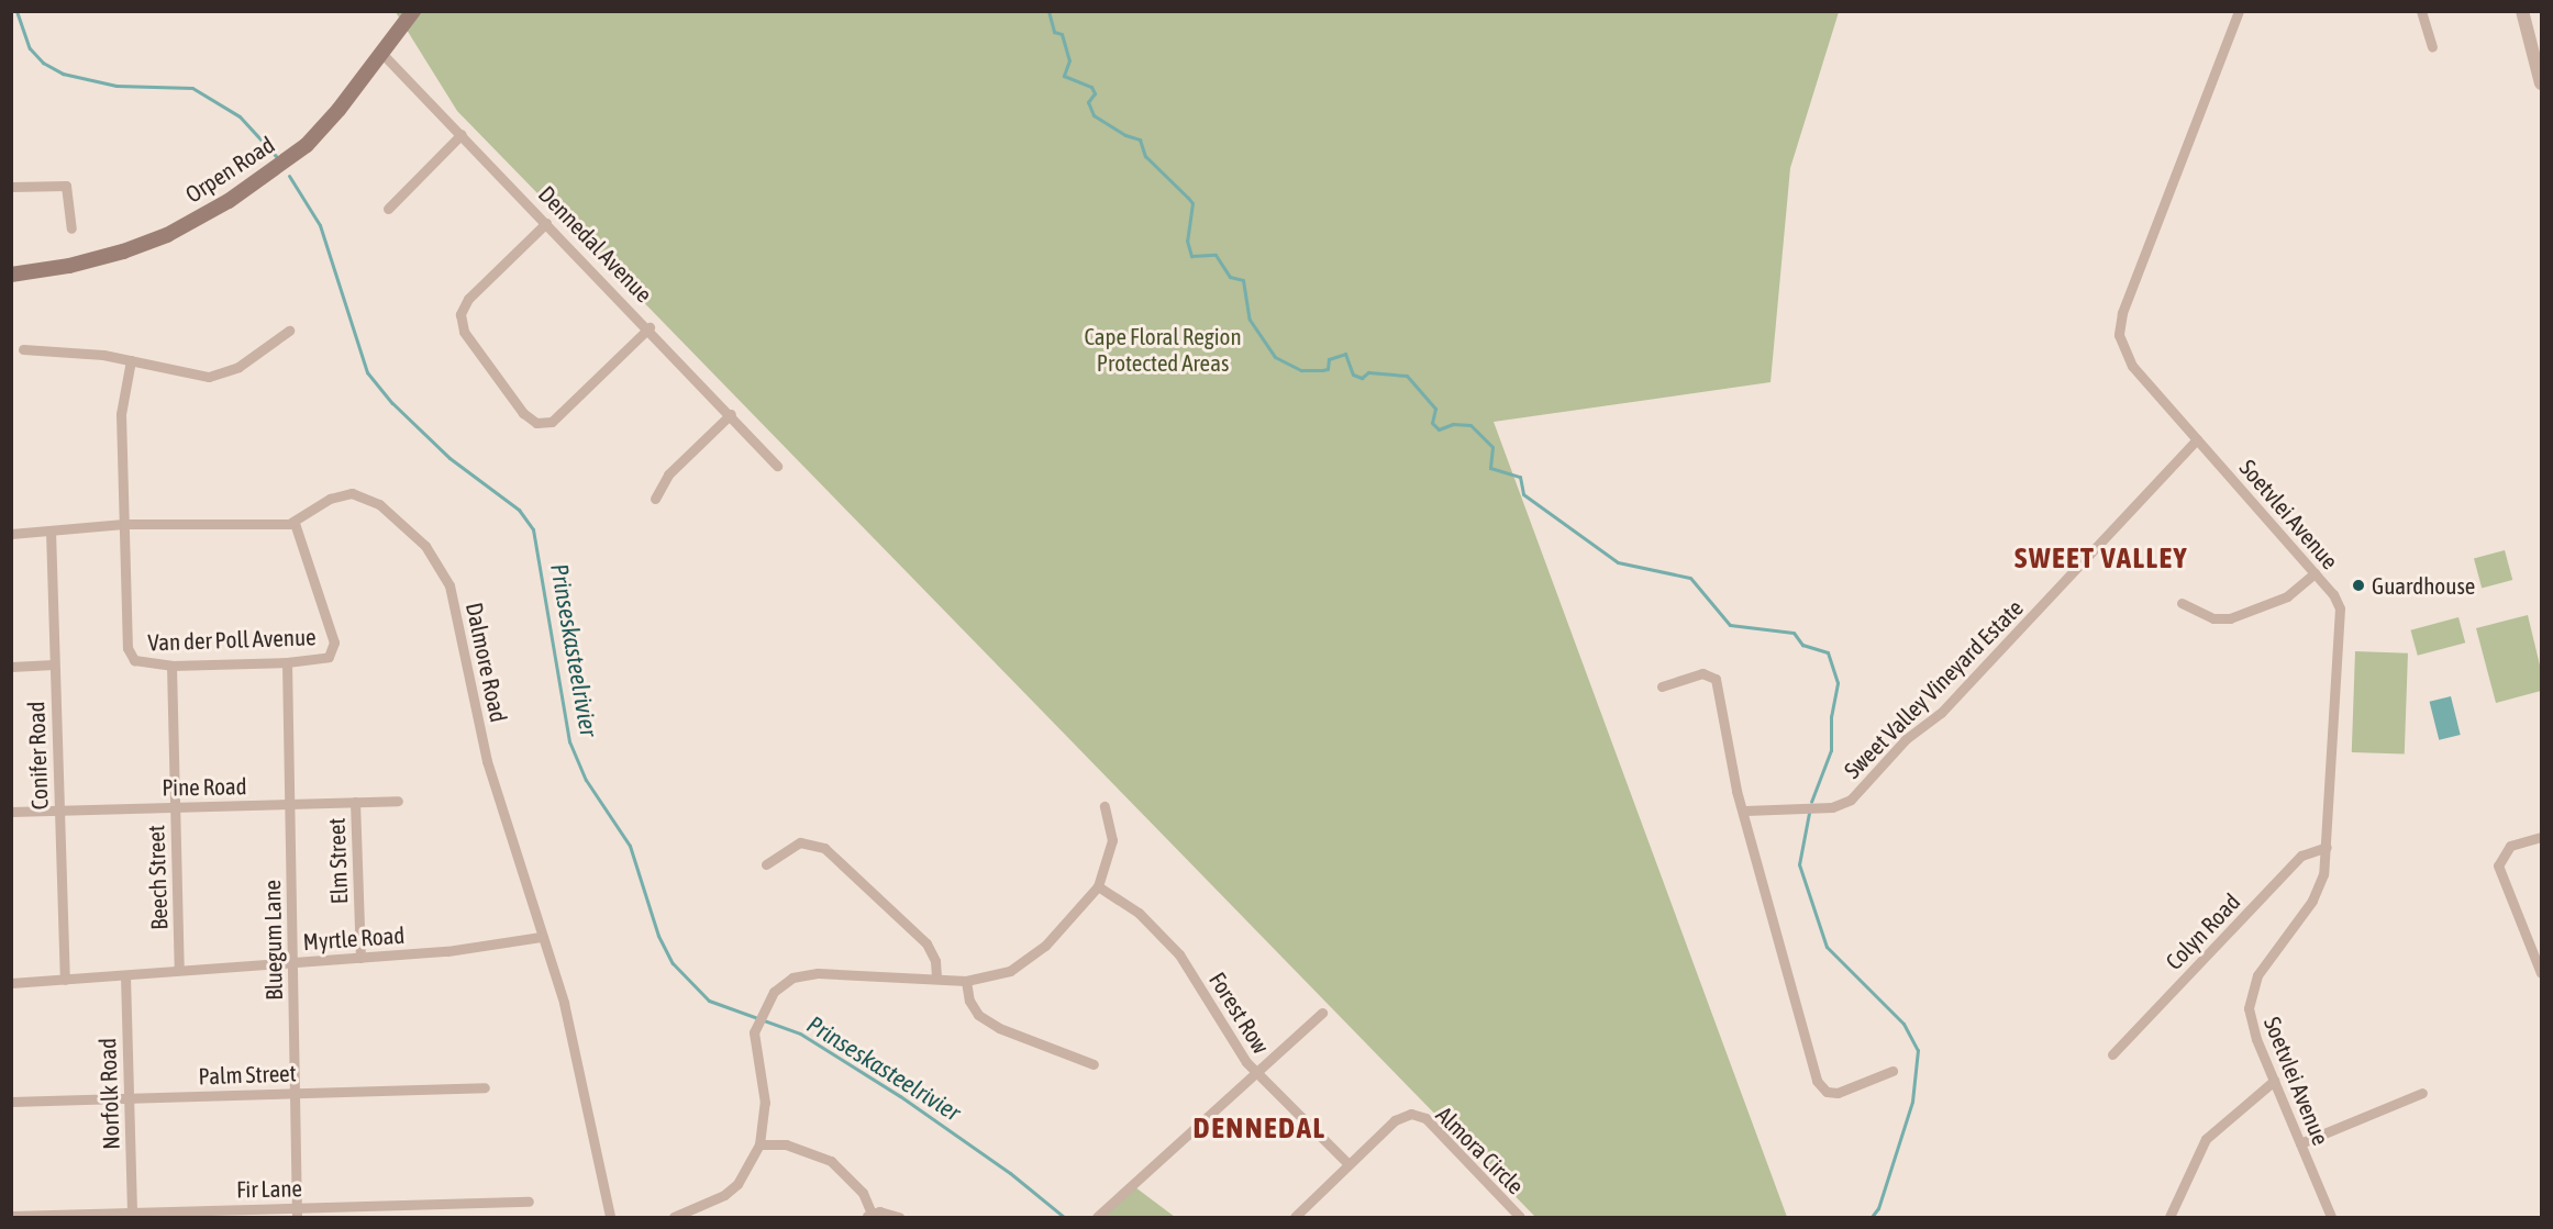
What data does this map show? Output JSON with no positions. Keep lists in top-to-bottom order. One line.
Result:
{"streets":{"main road":["Orpen Road"],"street":["Dennedal Avenue","Soetvlei Avenue","Van der Poll Avenue","Dalmore Road","Sweet Valley Vineyard Estate","Conifer Road","Pine Road","Elm Street","Beech Street","Colyn Road","Myrtle Road","Bluegum Lane","Forest Row","Palm Street","Norfolk Road","Almora Circle","Fir Lane"]},"crossings":[["Orpen Road","Dennedal Avenue"],["Soetvlei Avenue","Sweet Valley Vineyard Estate"],["Soetvlei Avenue","Colyn Road"],["Van der Poll Avenue","Dalmore Road"],["Van der Poll Avenue","Beech Street"],["Van der Poll Avenue","Bluegum Lane"],["Dalmore Road","Myrtle Road"],["Conifer Road","Pine Road"],["Conifer Road","Myrtle Road"],["Pine Road","Elm Street"],["Pine Road","Beech Street"],["Pine Road","Bluegum Lane"],["Elm Street","Myrtle Road"],["Beech Street","Myrtle Road"],["Myrtle Road","Bluegum Lane"],["Myrtle Road","Norfolk Road"],["Bluegum Lane","Palm Street"],["Bluegum Lane","Fir Lane"],["Forest Row","Almora Circle"],["Palm Street","Norfolk Road"],["Norfolk Road","Fir Lane"]],"districts":["SWEET VALLEY","DENNEDAL"],"water":["Prinseskasteelrivier"],"parks":["Cape Floral Region Protected Areas"],"places":["Guardhouse"]}
